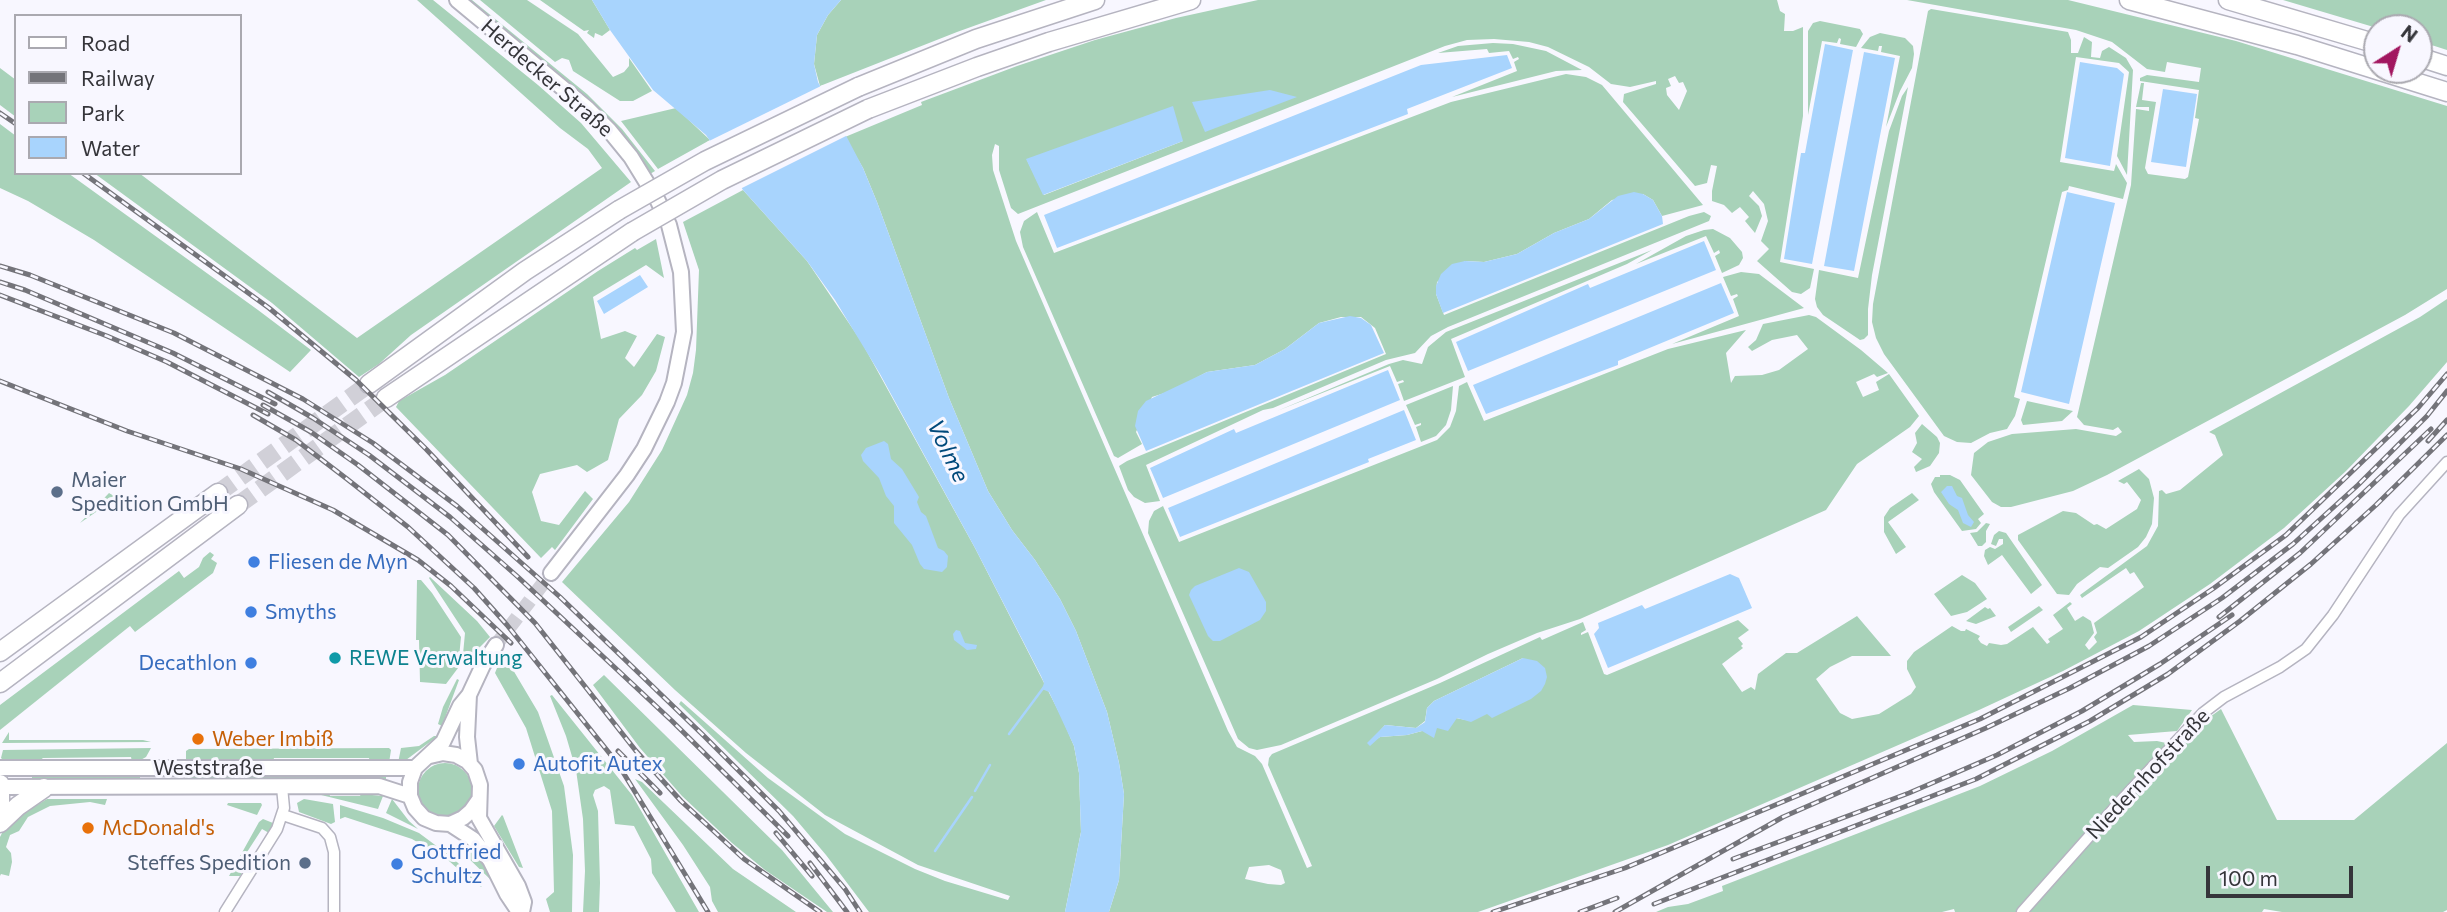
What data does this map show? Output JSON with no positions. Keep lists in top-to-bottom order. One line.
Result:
{"streets":{"main road":["Herdecker Straße","Weststraße"],"street":["Niedernhofstraße"]},"water":["Volme"],"places":["Maier Spedition GmbH","Fliesen de Myn","Smyths","REWE Verwaltung","Decathlon","Weber Imbiß","Autofit Autex","McDonald's","Steffes Spedition","Gottfried Schultz"],"legend":["Road","Railway","Park","Water"],"scale_bar":"100 m","north":"top right"}
